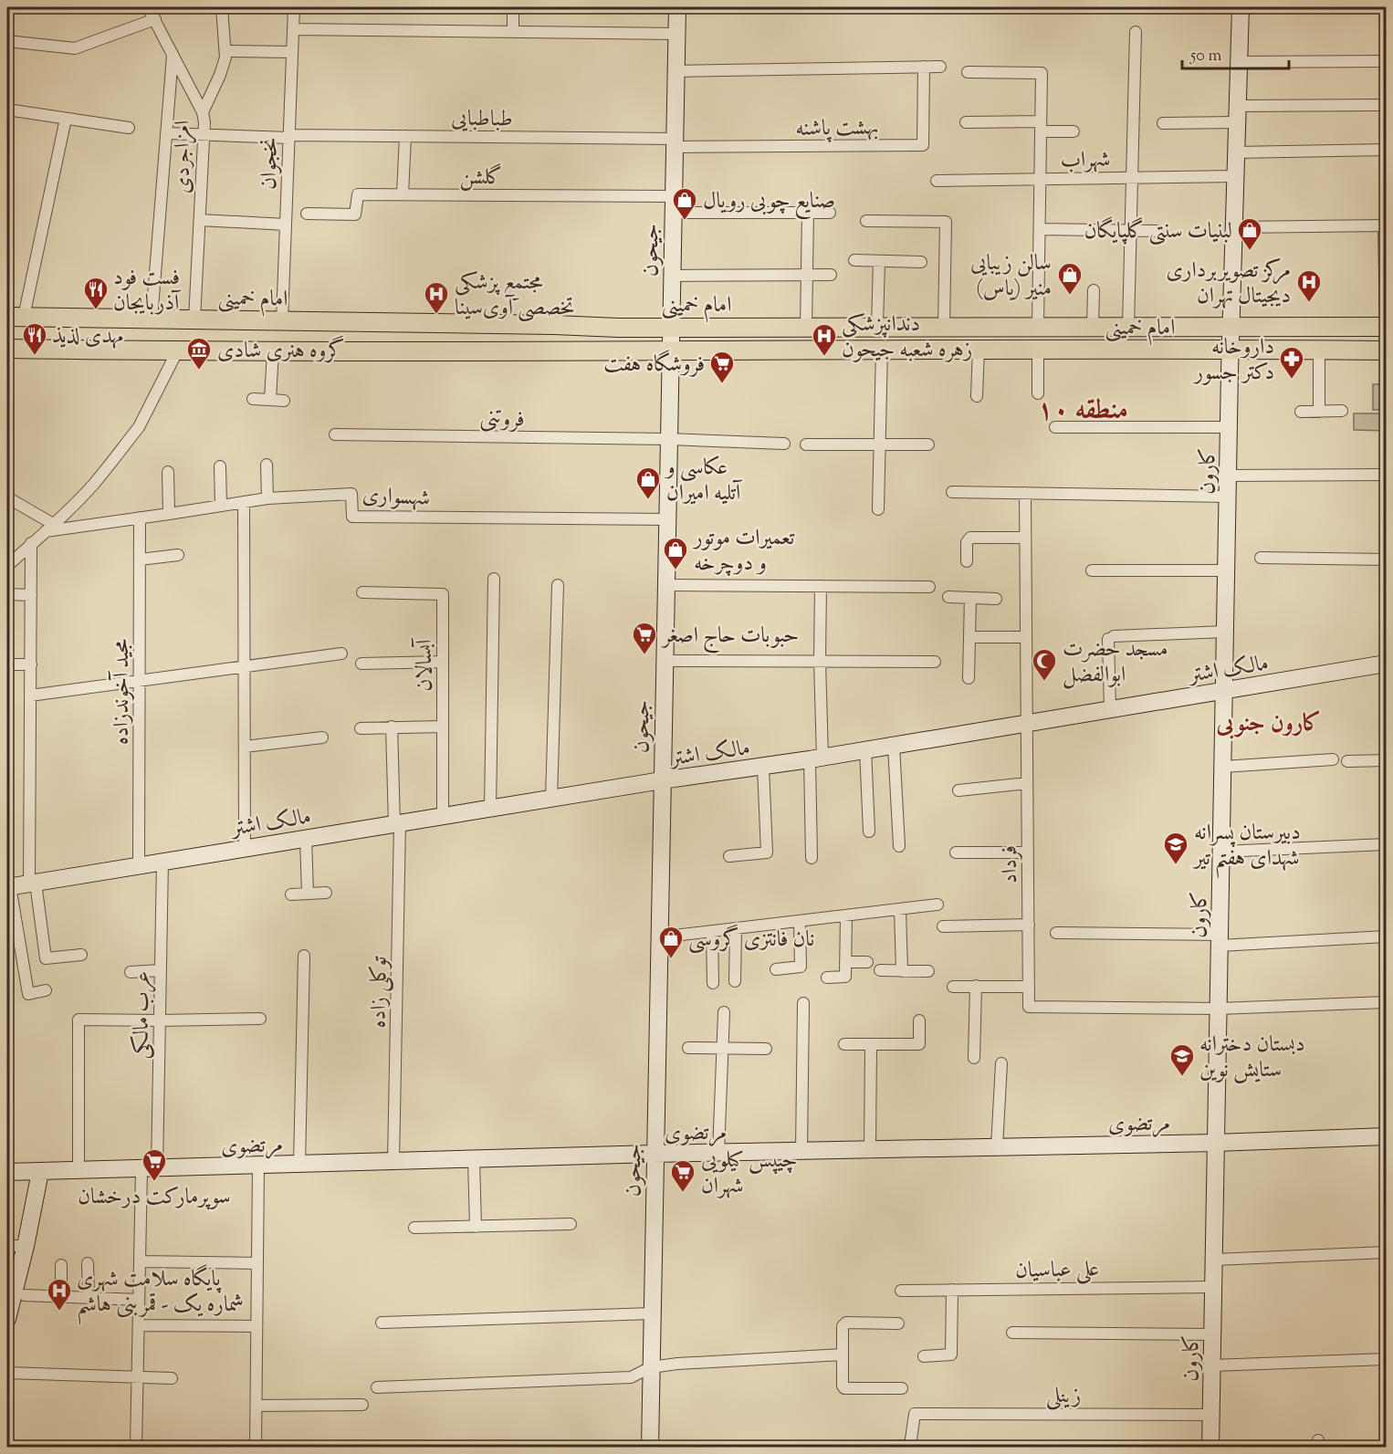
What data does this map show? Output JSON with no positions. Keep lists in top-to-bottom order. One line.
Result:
{"streets":{"main road":["جیحون","امام خمینی","کارون","مالک اشتر","مرتضوی"],"street":["طباطبایی","بهشت پاشنه","امزاجردی","شهراب","نخجوان","گلشن","فروتنی","شهسواری","آبسالان","مجید آخوندزاده","فرداد","توکلی زاده","عرب مالکی","علی عباسیان","زینلی"]},"crossings":[["طباطبایی","بهشت پاشنه"],["طباطبایی","امزاجردی"],["طباطبایی","نخجوان"],["طباطبایی","جیحون"],["بهشت پاشنه","جیحون"],["امزاجردی","امام خمینی"],["نخجوان","امام خمینی"],["گلشن","جیحون"],["جیحون","امام خمینی"],["جیحون","فروتنی"],["جیحون","شهسواری"],["جیحون","مالک اشتر"],["جیحون","مرتضوی"],["امام خمینی","کارون"],["کارون","مالک اشتر"],["کارون","فرداد"],["کارون","مرتضوی"],["کارون","علی عباسیان"],["کارون","زینلی"],["شهسواری","مجید آخوندزاده"],["آبسالان","مالک اشتر"],["مالک اشتر","مجید آخوندزاده"],["مالک اشتر","فرداد"],["مالک اشتر","توکلی زاده"],["مالک اشتر","عرب مالکی"],["توکلی زاده","مرتضوی"],["عرب مالکی","مرتضوی"]],"districts":["منطقه ۱۰","کارون جنوبی"],"places":{"shop":["صنایع چوبی رویال","لبنیات سنتی گلپایگان","سالن زیبایی منیر (یاس)","عکاسی و آتلیه امیران","تعمیرات موتور و دوچرخه","نان فانتزی گروسی"],"hospital":["مرکز تصویربرداری دیجیتال تهران","مجتمع پزشکی تخصصی آوی‌سینا","دندانپزشکی زهره شعبه جیحون","پایگاه سلامت شهری شماره یک - قمربنی هاشم"],"restaurant":["فست فود آذربایجان","مهدی لذیذ"],"museum":["گروه هنری شادی"],"pharmacy":["داروخانه دکتر جسور"],"supermarket":["فروشگاه هفت","حبوبات حاج اصغر","سوپرمارکت درخشان","چیپس کیلویی شهران"],"mosque":["مسجد حضرت ابوالفضل"],"school or university":["دبیرستان پسرانه شهدای هفتم تیر","دبستان دخترانه ستایش نوین"]},"scale_bar":"50 m"}
